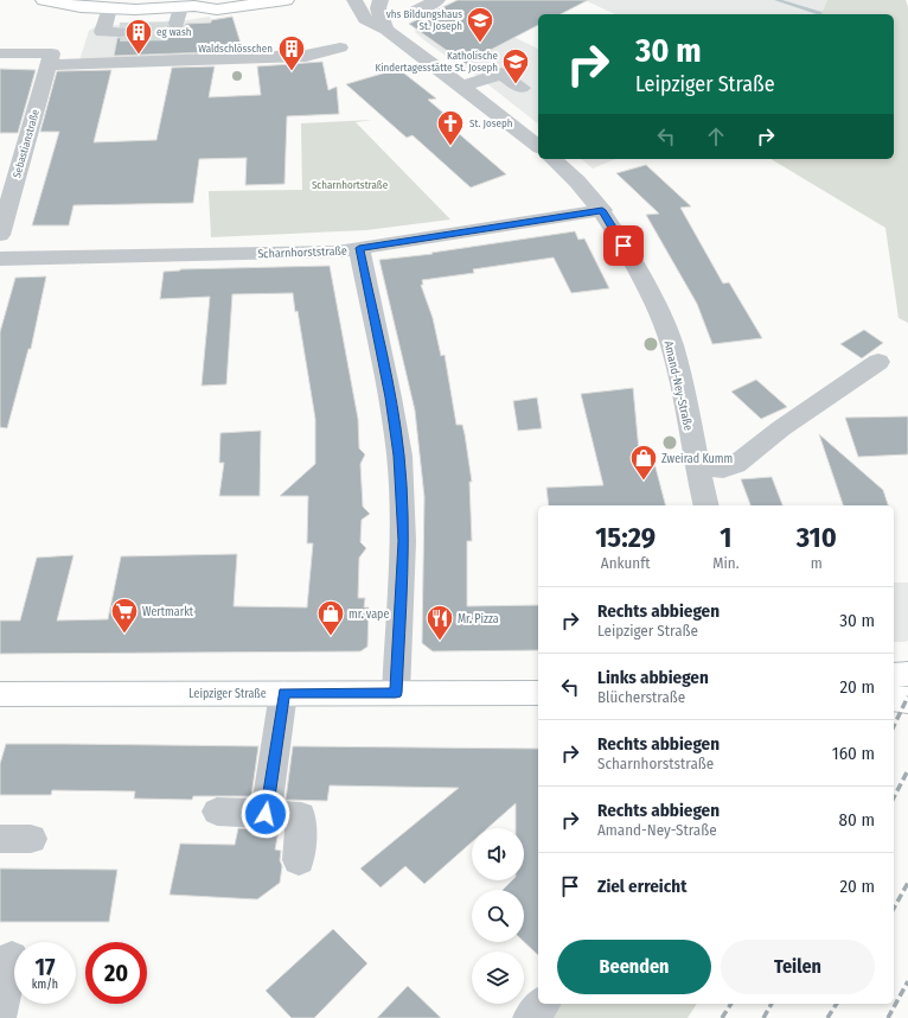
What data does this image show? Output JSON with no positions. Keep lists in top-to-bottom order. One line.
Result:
{"streets":{"main road":["Leipziger Straße"],"street":["Sebastianstraße","Scharnhorststraße","Amand-Ney-Straße"]},"crossings":[["Scharnhorststraße","Amand-Ney-Straße"]],"parks":["Scharnhortstraße"],"places":{"school or university":["vhs Bildungshaus St. Joseph","Katholische Kindertagesstätte St. Joseph"],"building":["eg wash","Waldschlösschen"],"church":["St. Joseph"],"shop":["Zweirad Kumm","mr. vape"],"supermarket":["Wertmarkt"],"restaurant":["Mr. Pizza"]},"page":{"turn":["30 m","Leipziger Straße"],"eta":["15:29","Ankunft","1","Min.","310","m"],"list":[{"name":"Rechts abbiegen","note":"Leipziger Straße","value":"30 m"},{"name":"Links abbiegen","note":"Blücherstraße","value":"20 m"},{"name":"Rechts abbiegen","note":"Scharnhorststraße","value":"160 m"},{"name":"Rechts abbiegen","note":"Amand-Ney-Straße","value":"80 m"},{"name":"Ziel erreicht","value":"20 m"}],"buttons":["Beenden","Teilen"],"speed":"17 km/h","limit":"20"}}
